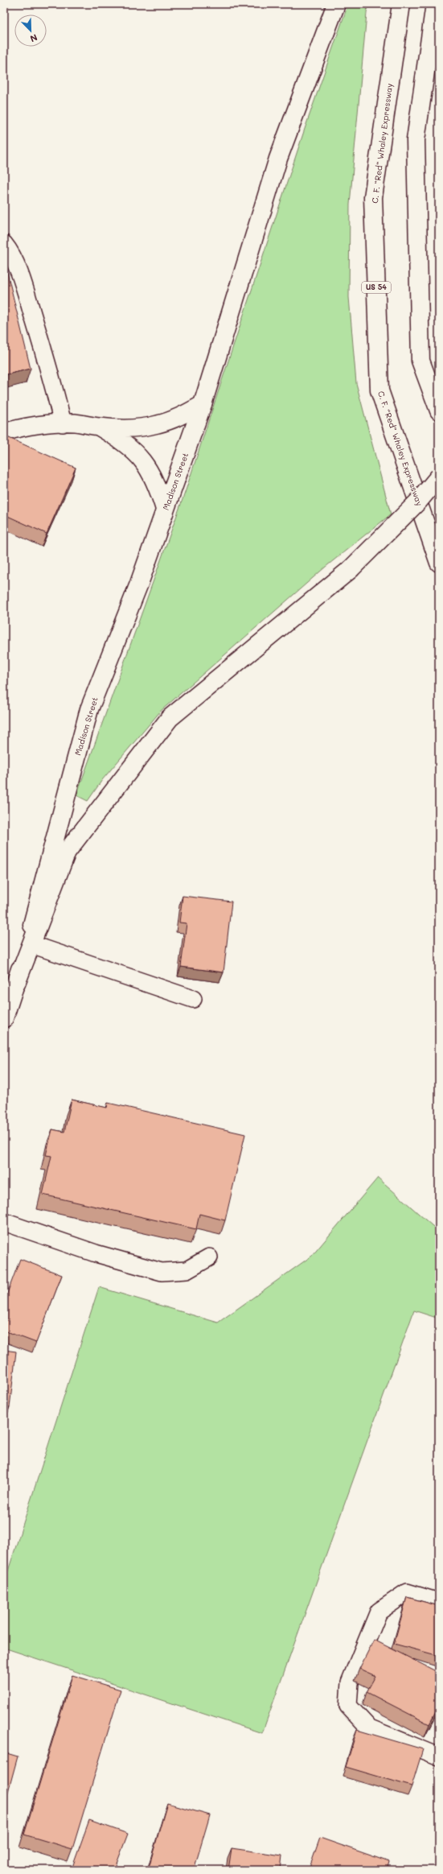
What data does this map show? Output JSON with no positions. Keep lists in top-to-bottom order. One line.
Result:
{"streets":{"main road":["C. F. “Red” Whaley Expressway","US 54","Madison Street"]},"north":"bottom right"}
